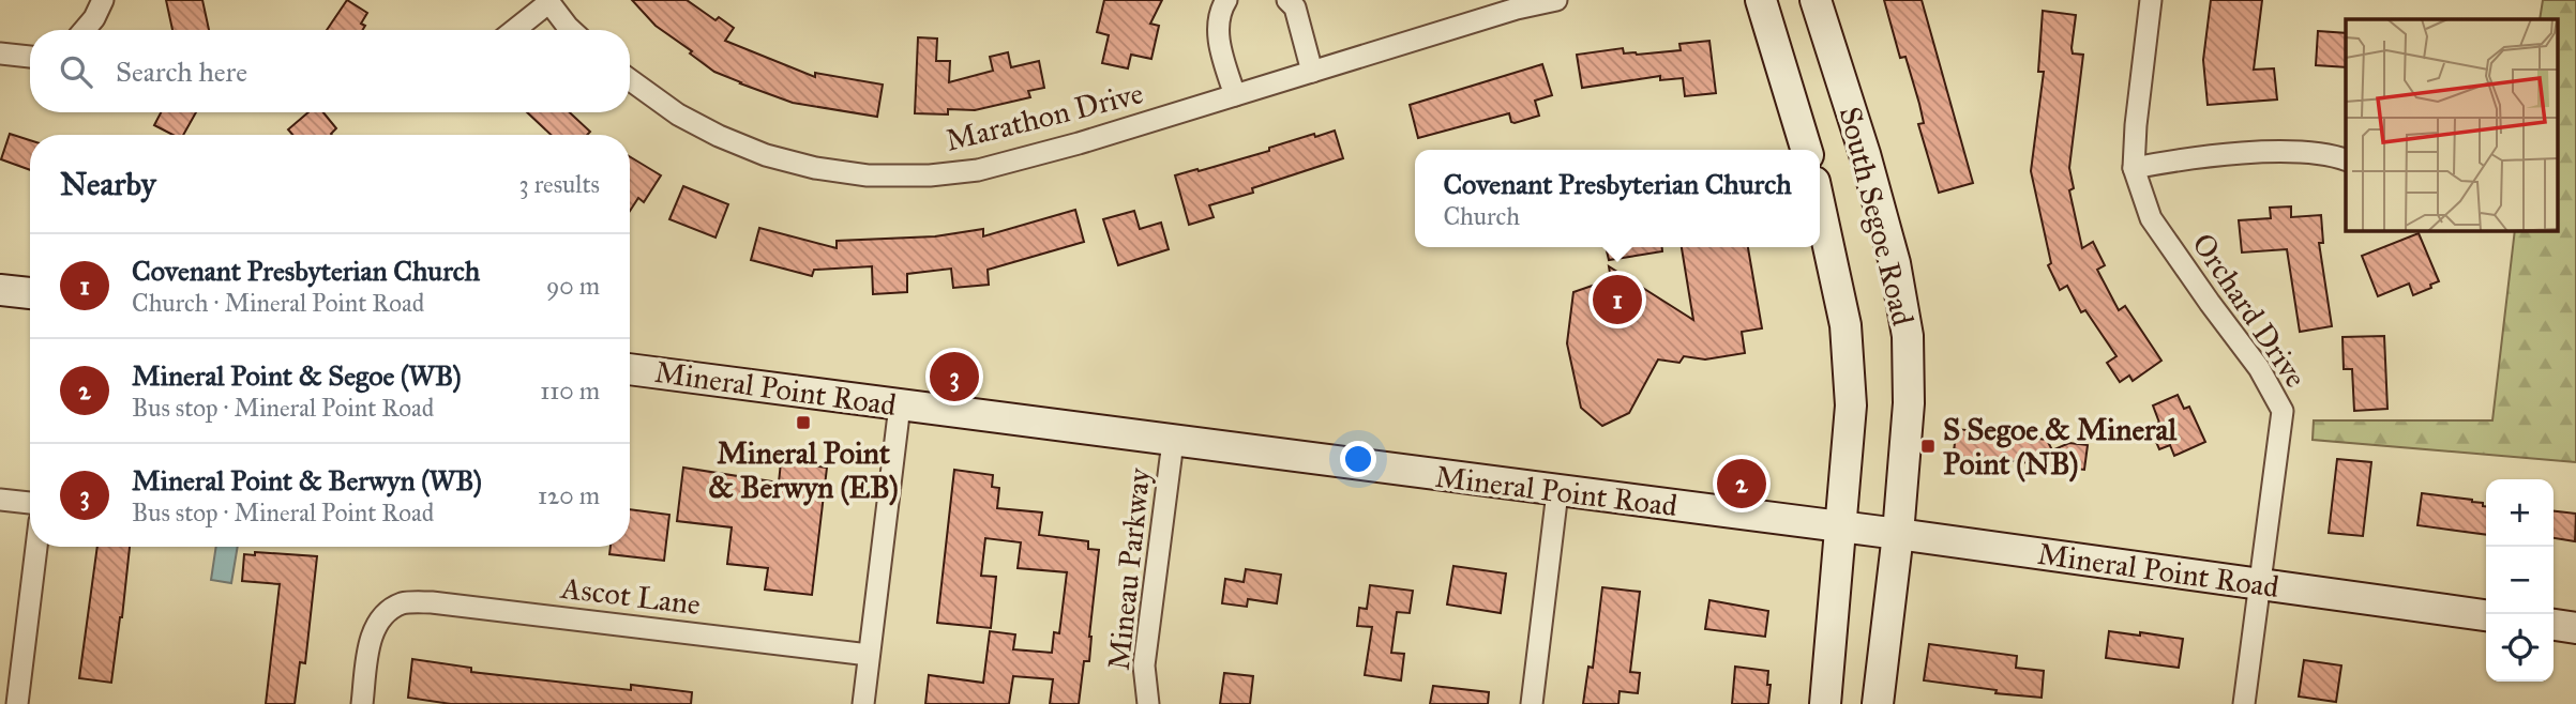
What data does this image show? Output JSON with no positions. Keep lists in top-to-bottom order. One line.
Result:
{"streets":{"main road":["South Segoe Road","Mineral Point Road"],"street":["Marathon Drive","Orchard Drive","Mineau Parkway","Ascot Lane"]},"crossings":[["South Segoe Road","Mineral Point Road"],["Orchard Drive","Mineral Point Road"],["Mineral Point Road","Mineau Parkway"]],"places":{"transit":["Mineral Point & Berwyn (EB)","S Segoe & Mineral Point (NB)"]},"page":{"search":"Search here","heading":["Nearby","3 results"],"popup":["Covenant Presbyterian Church","Church"],"list":[{"mark":"1","name":"Covenant Presbyterian Church","note":"Church · Mineral Point Road","value":"90 m"},{"mark":"2","name":"Mineral Point & Segoe (WB)","note":"Bus stop · Mineral Point Road","value":"110 m"},{"mark":"3","name":"Mineral Point & Berwyn (WB)","note":"Bus stop · Mineral Point Road","value":"120 m"}],"pins":["1","3","2"],"map_buttons":["+","−"]}}
